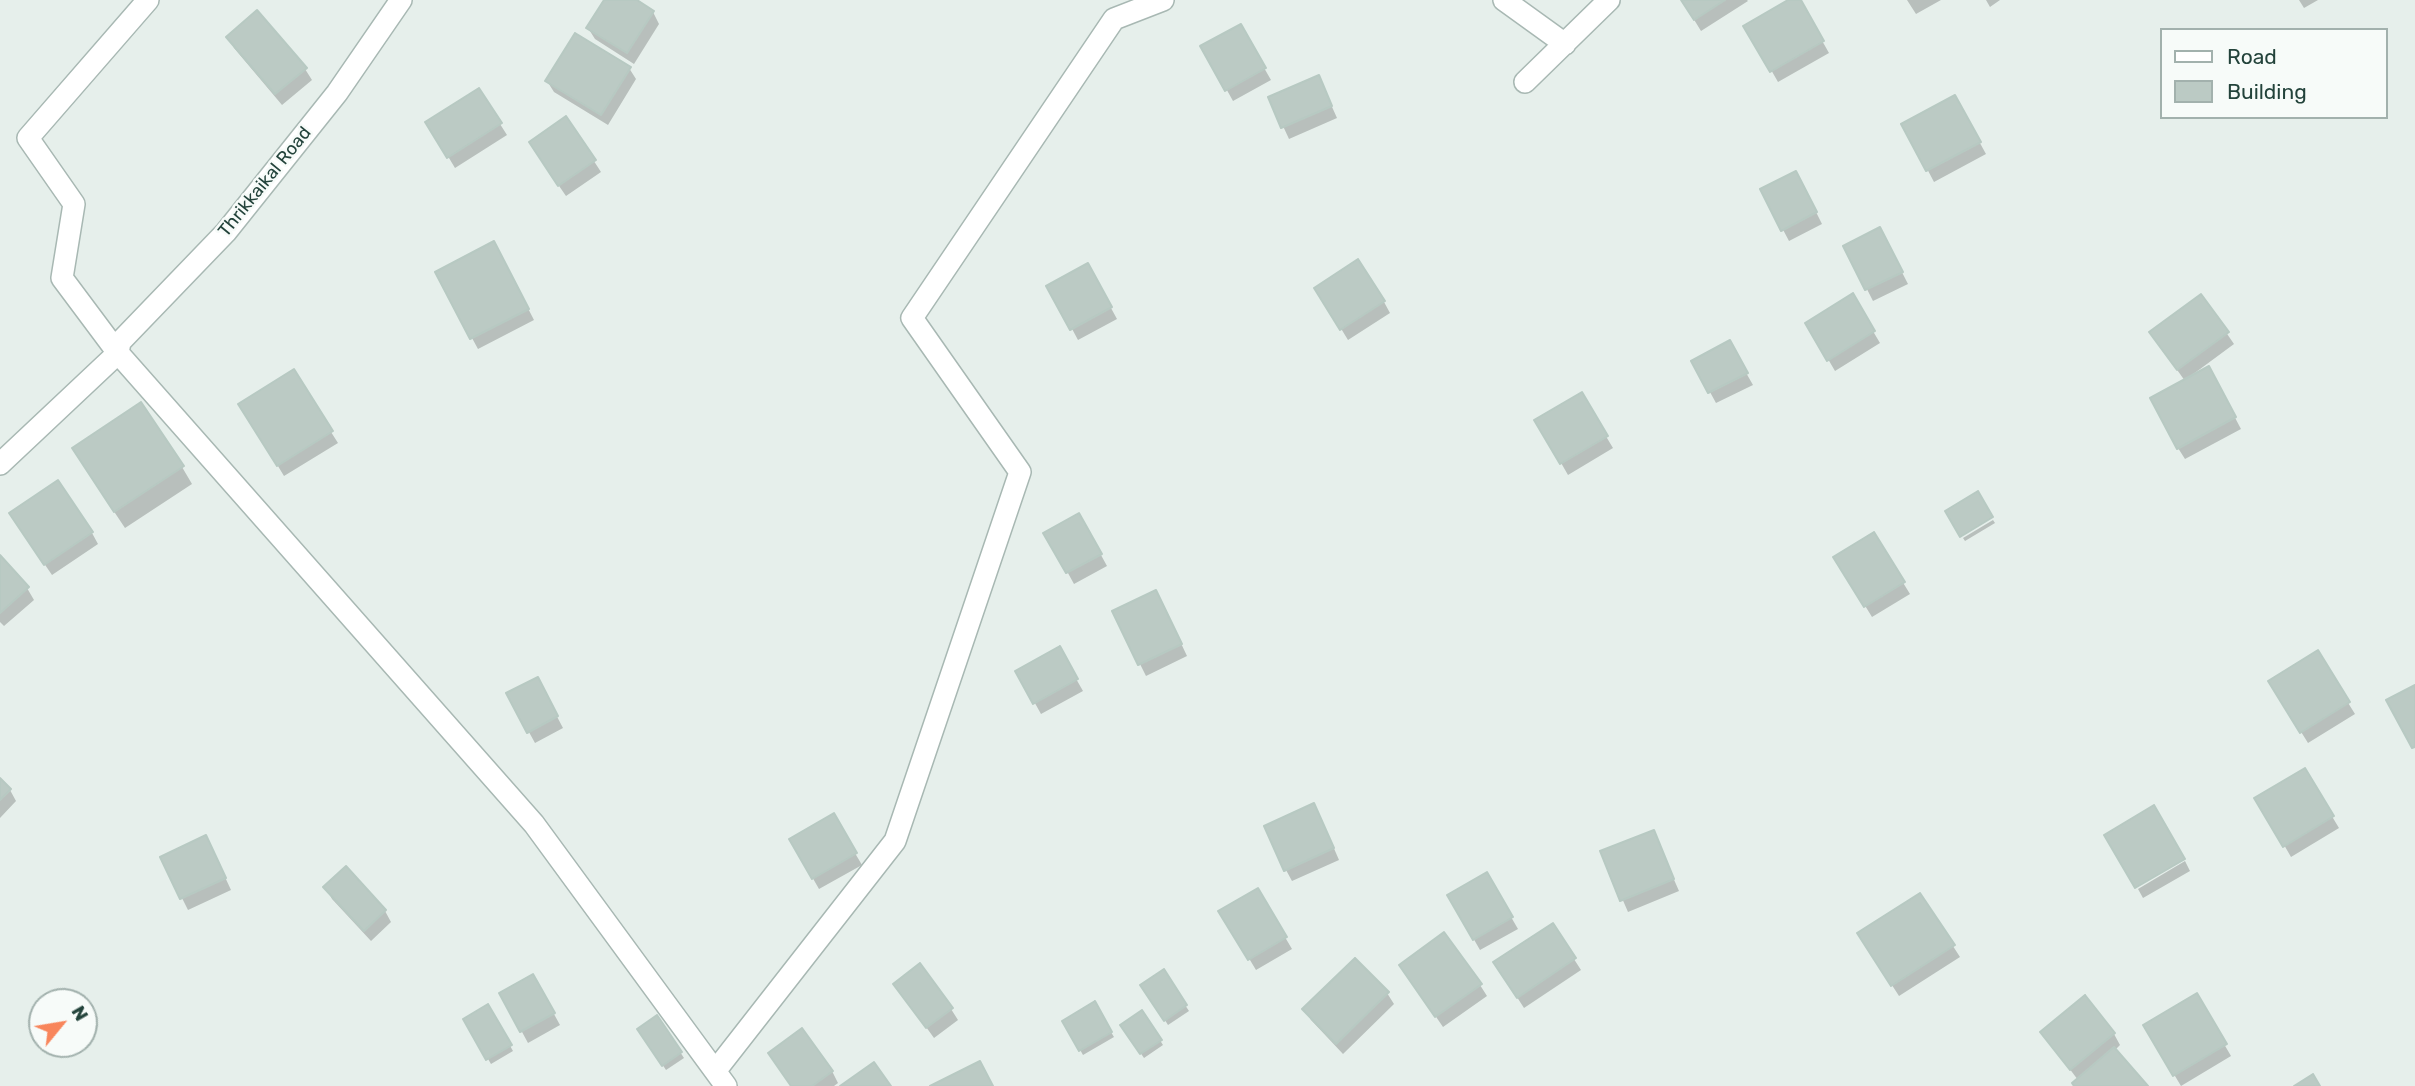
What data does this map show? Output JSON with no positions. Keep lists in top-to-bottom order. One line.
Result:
{"streets":{"street":["Thrikkaikal Road"]},"legend":["Road","Building"],"north":"top right"}
